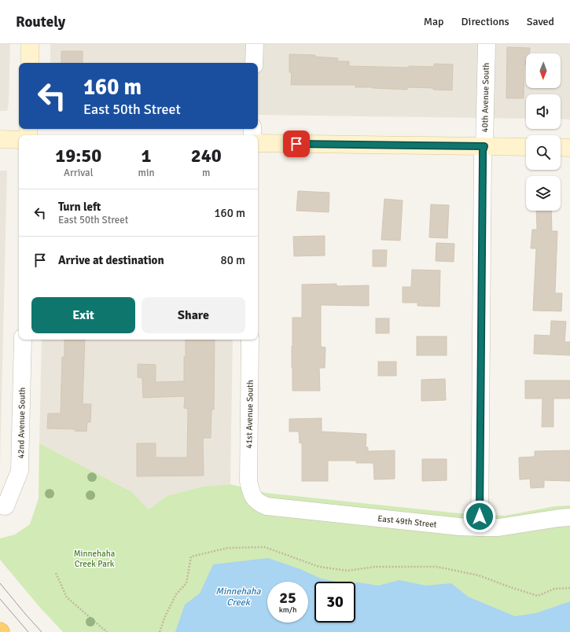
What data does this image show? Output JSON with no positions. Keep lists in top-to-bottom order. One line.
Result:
{"streets":{"street":["40th Avenue South","41st Avenue South","42nd Avenue South","East 49th Street"]},"crossings":[["40th Avenue South","East 49th Street"],["41st Avenue South","East 49th Street"]],"water":["Minnehaha Creek"],"parks":["Minnehaha Creek Park"],"north":"bottom","page":{"header":"Routely","nav":["Map","Directions","Saved"],"turn":["160 m","East 50th Street"],"eta":["19:50","Arrival","1","min","240","m"],"list":[{"name":"Turn left","note":"East 50th Street","value":"160 m"},{"name":"Arrive at destination","value":"80 m"}],"buttons":["Exit","Share"],"speed":"25 km/h","limit":"30"}}
